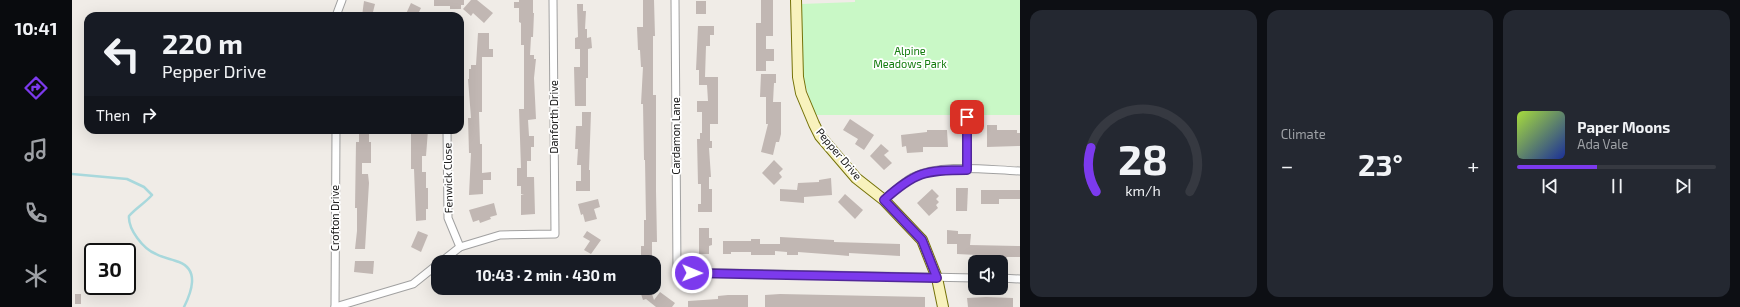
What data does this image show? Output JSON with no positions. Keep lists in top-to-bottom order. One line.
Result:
{"streets":{"street":["Danforth Drive","Cardamon Lane","Pepper Drive","Fenwick Close","Crofton Drive"]},"crossings":[["Danforth Drive","Fenwick Close"],["Cardamon Lane","Pepper Drive"]],"parks":["Alpine Meadows Park"],"page":{"tabs":"10:41","tile":"Climate","turn":["220 m","Pepper Drive"],"then":"Then","song":["Paper Moons","Ada Vale"],"heat":["−","23°","+"],"limit":"30","trip":"10:43 · 2 min · 430 m","gauge":["28","km/h"]}}
